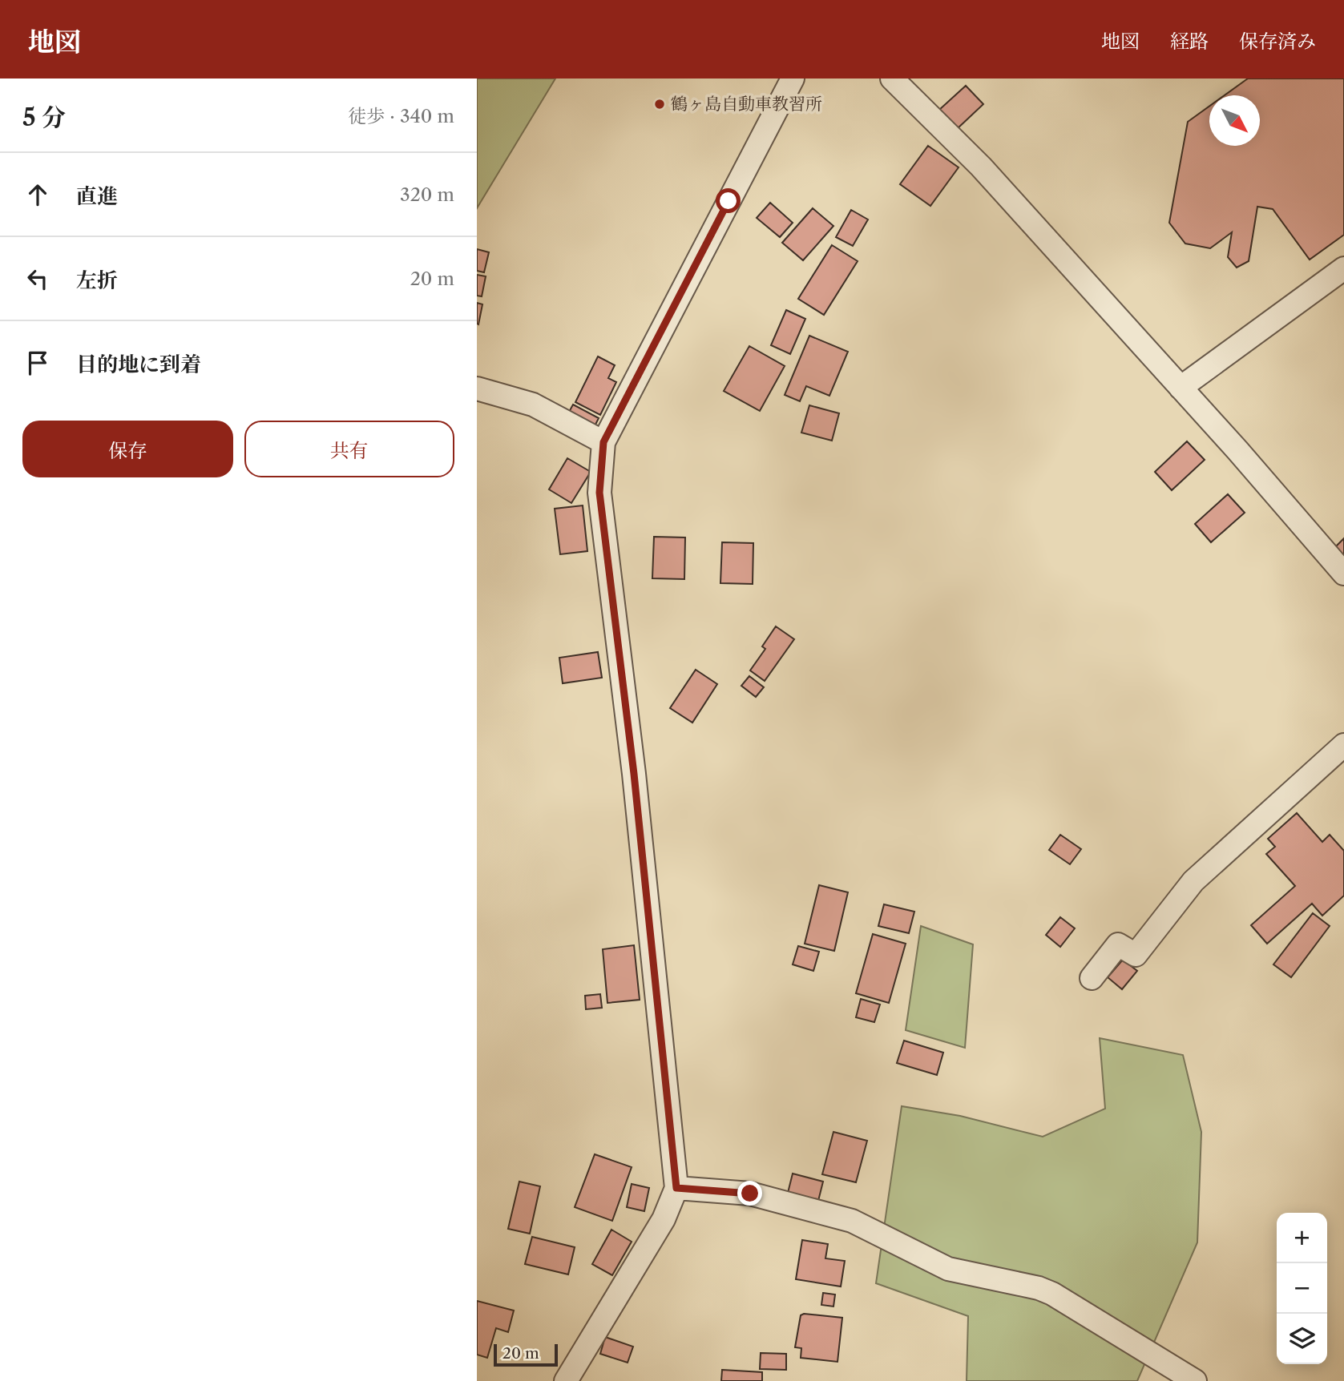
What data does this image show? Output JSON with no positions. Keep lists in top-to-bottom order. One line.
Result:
{"places":["鶴ヶ島自動車教習所"],"scale_bar":"20 m","north":"bottom right","page":{"header":"地図","nav":["地図","経路","保存済み"],"heading":["5 分","徒歩 · 340 m"],"list":[["直進","320 m"],["左折","20 m"],"目的地に到着"],"buttons":["保存","共有"],"map_buttons":["+","−"],"scale":"20 m"}}
